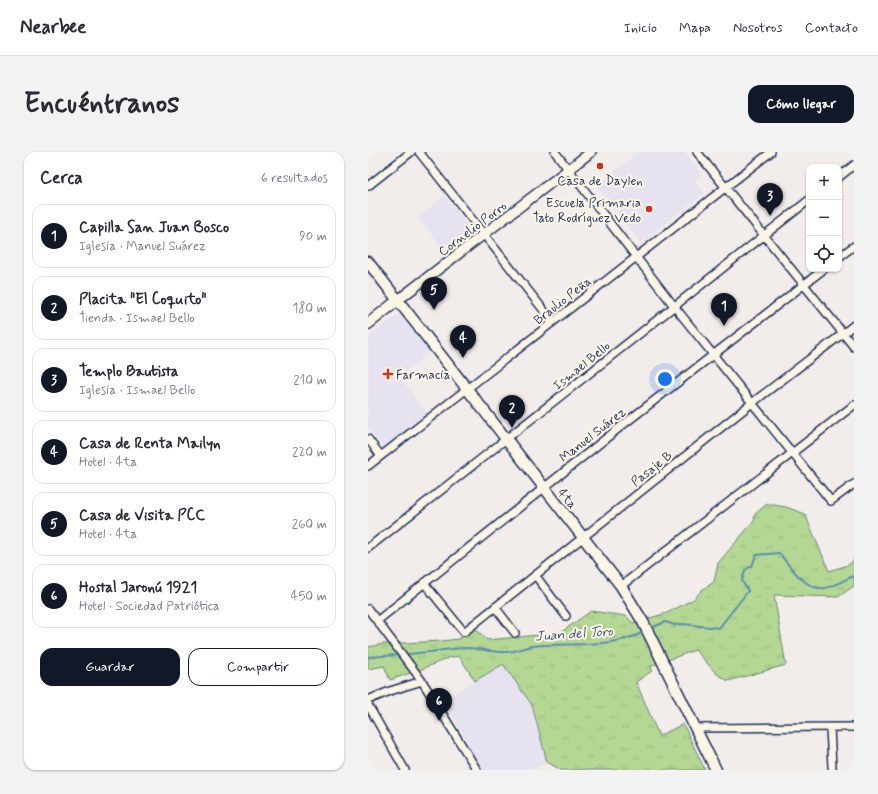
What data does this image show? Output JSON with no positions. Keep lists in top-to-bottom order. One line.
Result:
{"streets":{"main road":["Cornelio Porro","4ta"],"street":["Braulio Peña","Ismael Bello","Manuel Suárez","Pasaje B"]},"crossings":[["Cornelio Porro","4ta"],["Braulio Peña","4ta"],["Ismael Bello","4ta"],["Manuel Suárez","Pasaje B"],["Manuel Suárez","4ta"],["Pasaje B","4ta"]],"water":["Juan del Toro"],"places":{"other":["Casa de Daylen","Escuela Primaria Tato Rodríguez Vedo"],"health":["Farmacia"]},"page":{"header":"Nearbee","nav":["Inicio","Mapa","Nosotros","Contacto"],"buttons":["Cómo llegar",["Guardar","Compartir"]],"title":"Encuéntranos","heading":["Cerca","6 resultados"],"map_buttons":["+","−"],"pins":["3","5","1","4","2","6"],"list":[{"mark":"1","name":"Capilla San Juan Bosco","note":"Iglesia · Manuel Suárez","value":"90 m"},{"mark":"2","name":"Placita \"El Coquito\"","note":"Tienda · Ismael Bello","value":"180 m"},{"mark":"3","name":"Templo Bautista","note":"Iglesia · Ismael Bello","value":"210 m"},{"mark":"4","name":"Casa de Renta Mailyn","note":"Hotel · 4ta","value":"220 m"},{"mark":"5","name":"Casa de Visita PCC","note":"Hotel · 4ta","value":"260 m"},{"mark":"6","name":"Hostal Jaronú 1921","note":"Hotel · Sociedad Patriótica","value":"450 m"}]}}
